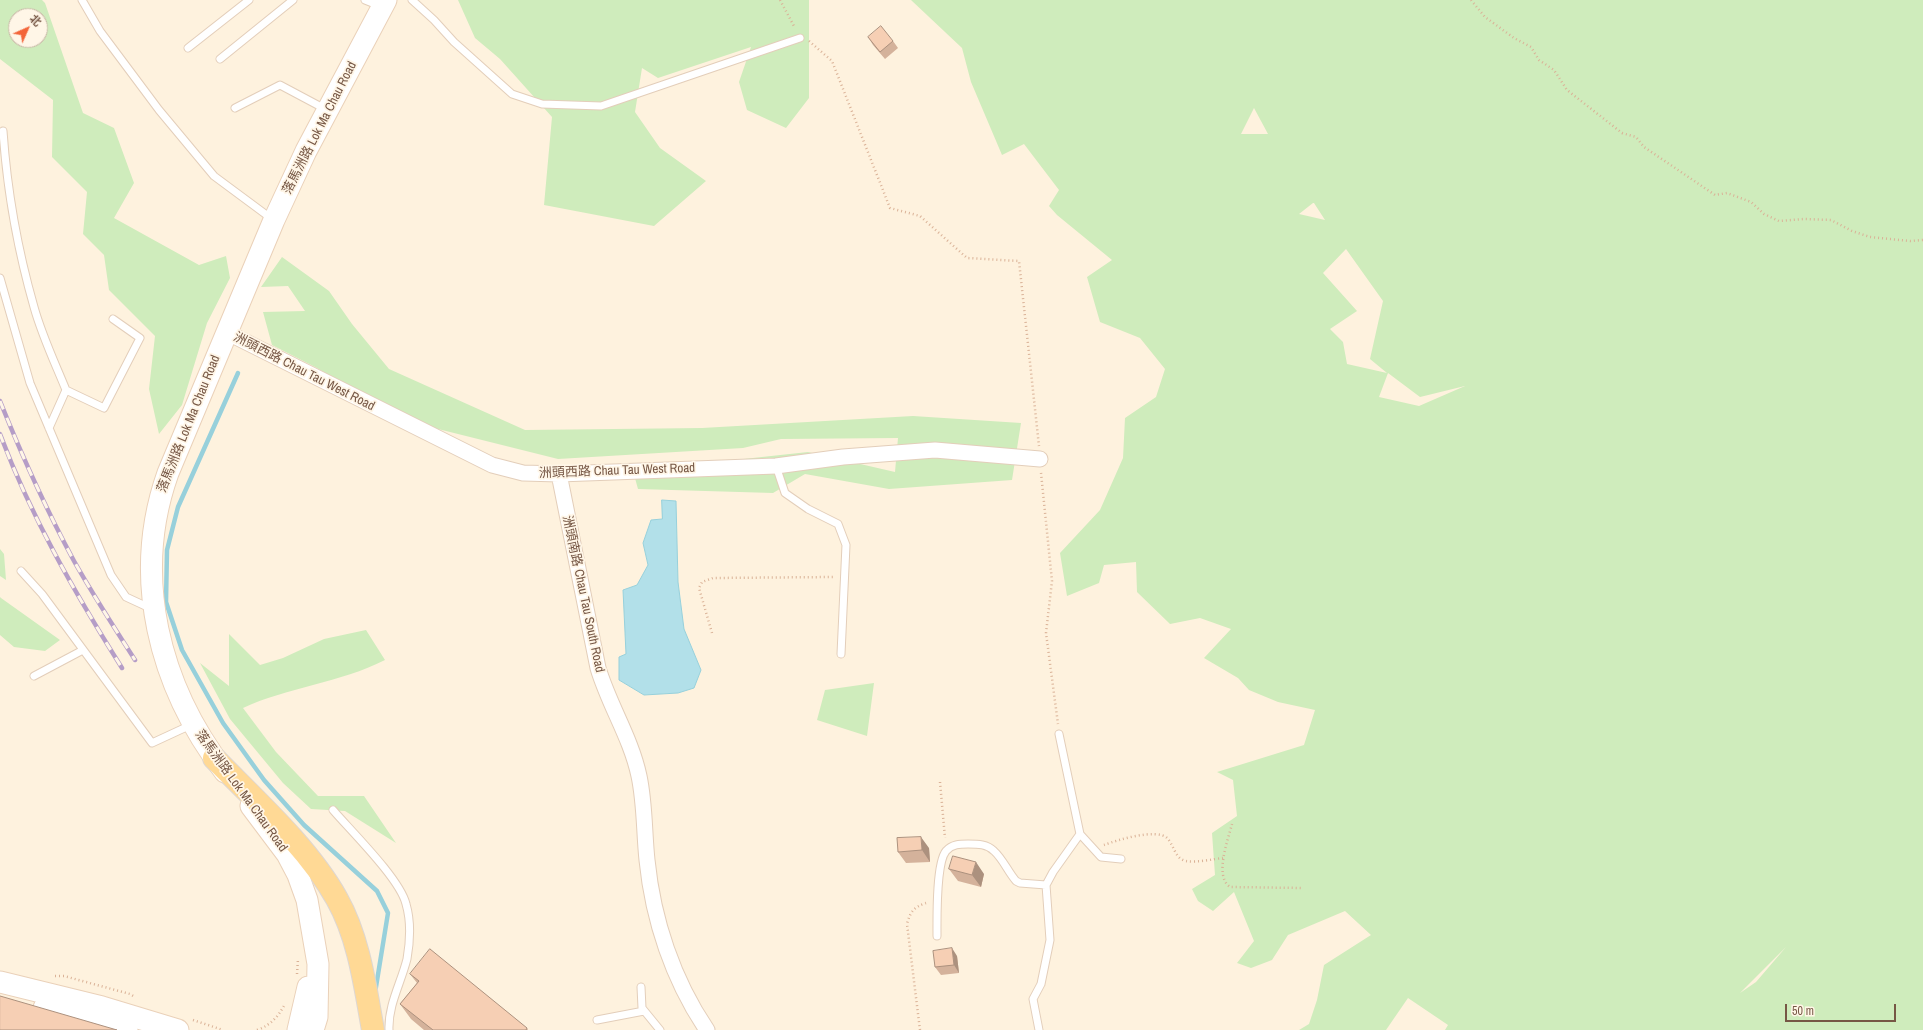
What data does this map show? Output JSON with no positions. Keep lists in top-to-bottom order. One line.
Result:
{"streets":{"street":["落馬洲路 Lok Ma Chau Road","洲頭西路 Chau Tau West Road","洲頭南路 Chau Tau South Road"]},"crossings":[["落馬洲路 Lok Ma Chau Road","洲頭西路 Chau Tau West Road"],["洲頭西路 Chau Tau West Road","洲頭南路 Chau Tau South Road"]],"scale_bar":"50 m","north":"top right"}
